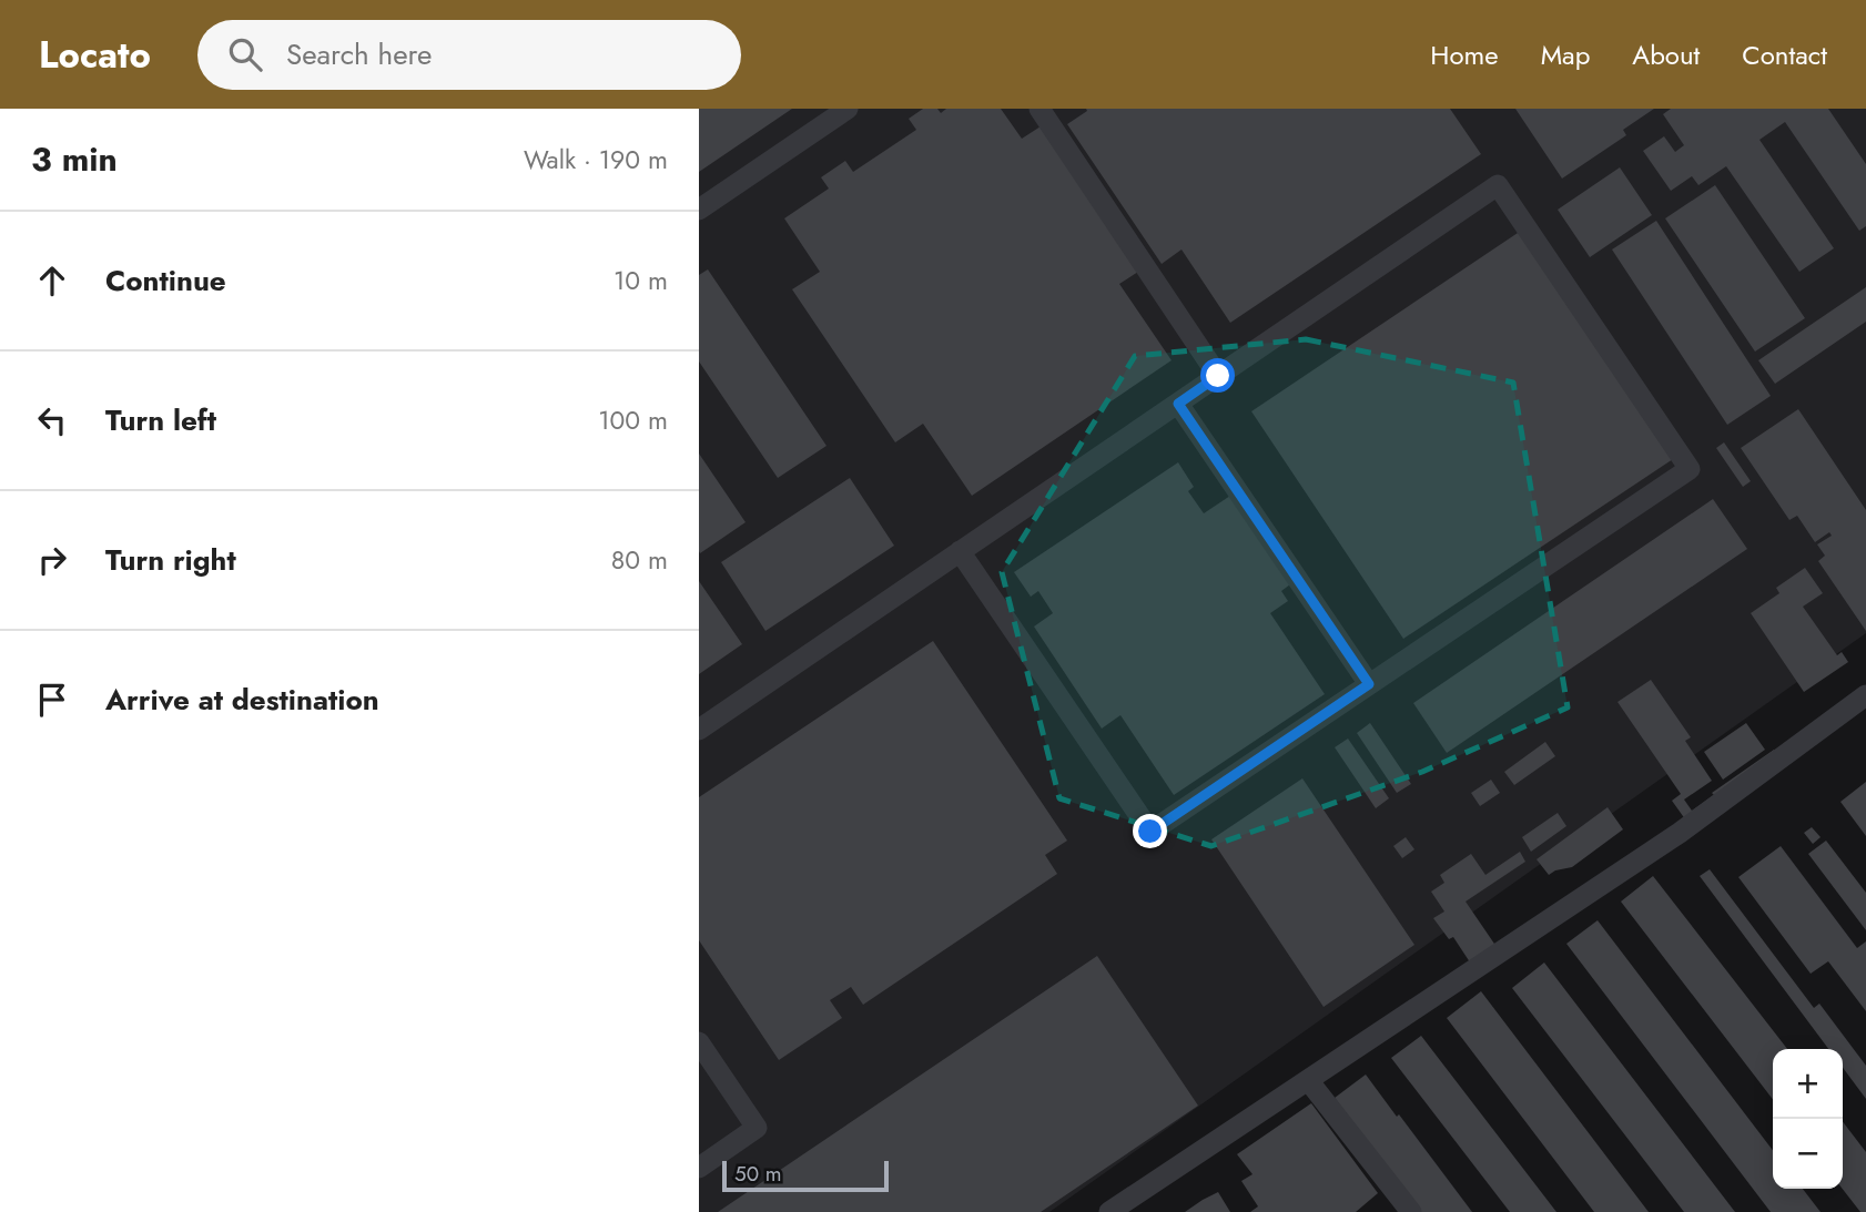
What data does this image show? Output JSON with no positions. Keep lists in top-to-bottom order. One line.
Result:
{"scale_bar":"50 m","page":{"header":"Locato","search":"Search here","nav":["Home","Map","About","Contact"],"heading":["3 min","Walk · 190 m"],"list":[["Continue","10 m"],["Turn left","100 m"],["Turn right","80 m"],"Arrive at destination"],"map_buttons":["+","−"],"scale":"50 m"}}
